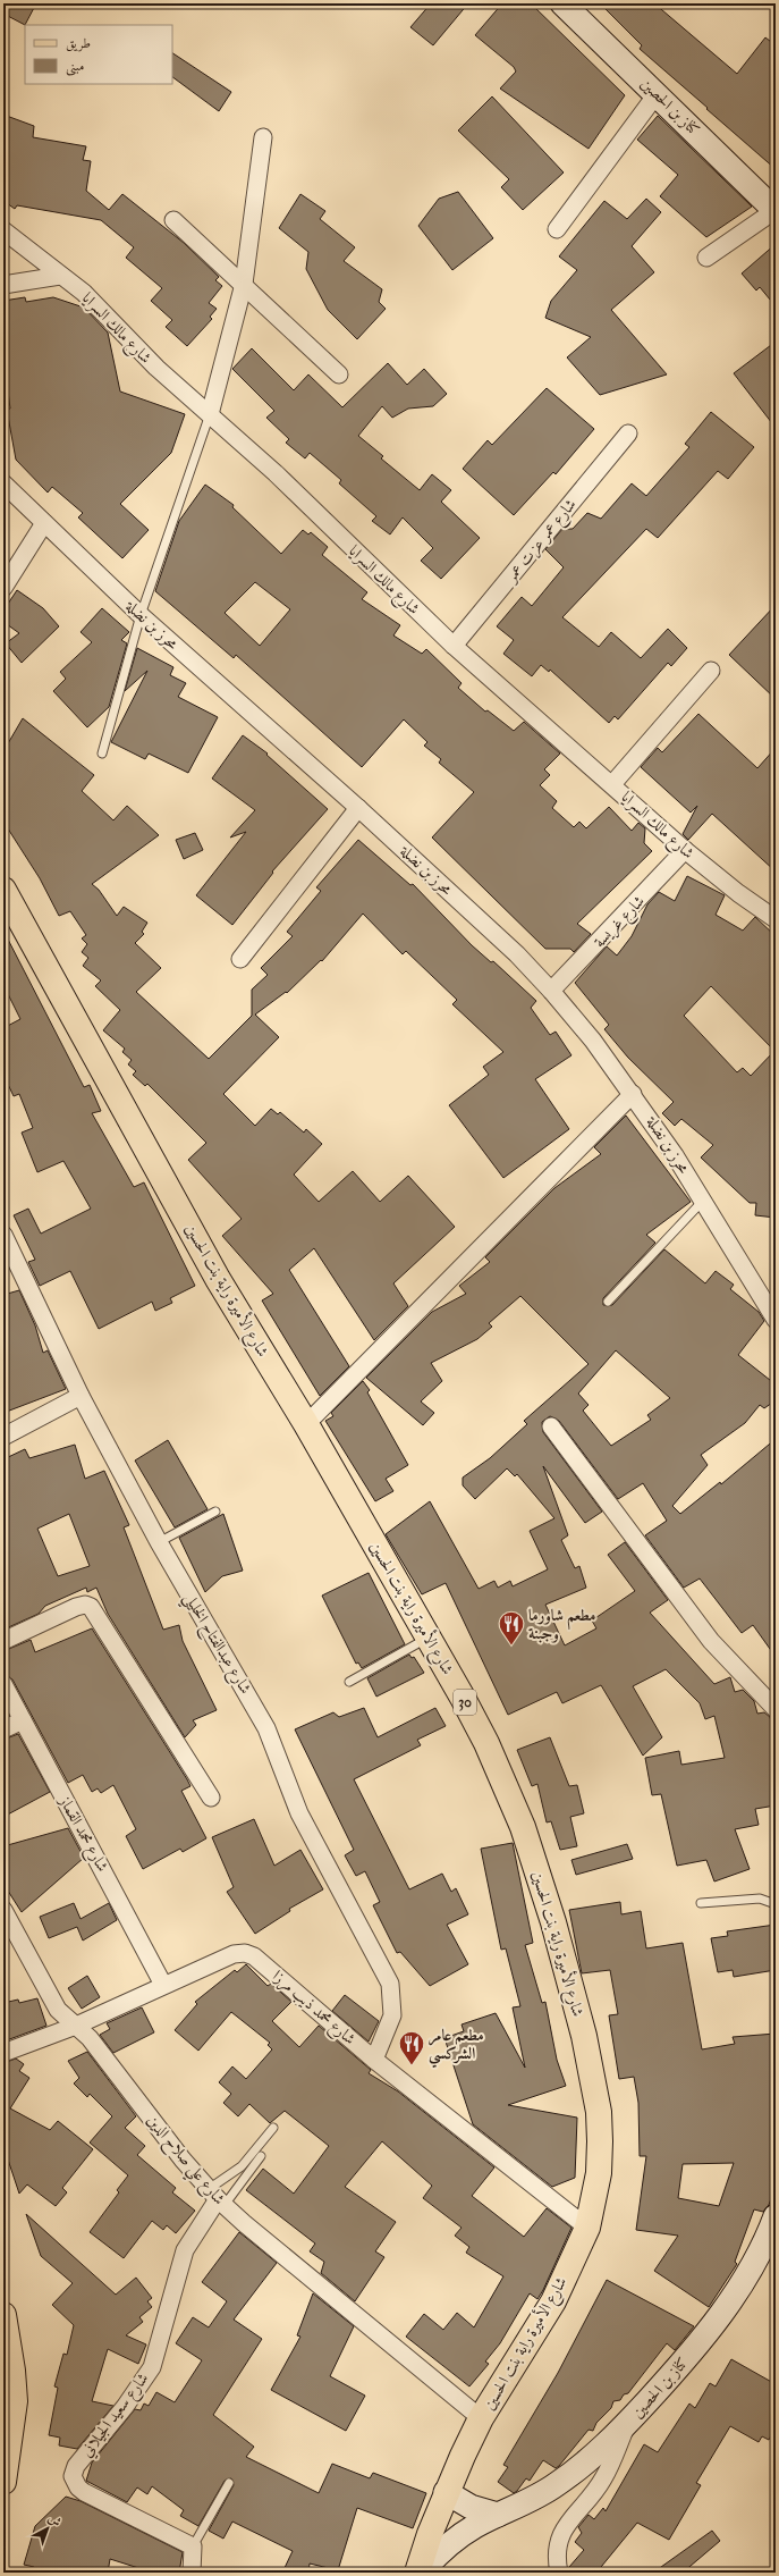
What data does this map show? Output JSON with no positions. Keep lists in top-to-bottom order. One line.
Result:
{"streets":{"main road":["شارع الأميرة راية بنت الحسين","30"],"street":["كناز بن الحصين","شارع مالك السرايا","شارع عمر عزت عمر","محرز بن نضلة","شارع غريسة","شارع عبدالفتاح الخليلي","شارع محمد القماز","شارع محمد ذيب مرزا","شارع علي صلاح الدين","شارع سعيد الجيلاني"]},"crossings":[["كناز بن الحصين","شارع الأميرة راية بنت الحسين"],["شارع مالك السرايا","شارع عمر عزت عمر"],["شارع مالك السرايا","شارع غريسة"],["محرز بن نضلة","شارع غريسة"],["شارع الأميرة راية بنت الحسين","شارع محمد ذيب مرزا"],["شارع الأميرة راية بنت الحسين","شارع علي صلاح الدين"],["شارع عبدالفتاح الخليلي","شارع محمد ذيب مرزا"],["شارع محمد القماز","شارع محمد ذيب مرزا"],["شارع محمد ذيب مرزا","شارع علي صلاح الدين"],["شارع علي صلاح الدين","شارع سعيد الجيلاني"]],"places":{"restaurant":["مطعم شاورما وجبنة","مطعم عامر الشركسي"]},"legend":["طريق","مبنى"],"north":"top right"}
